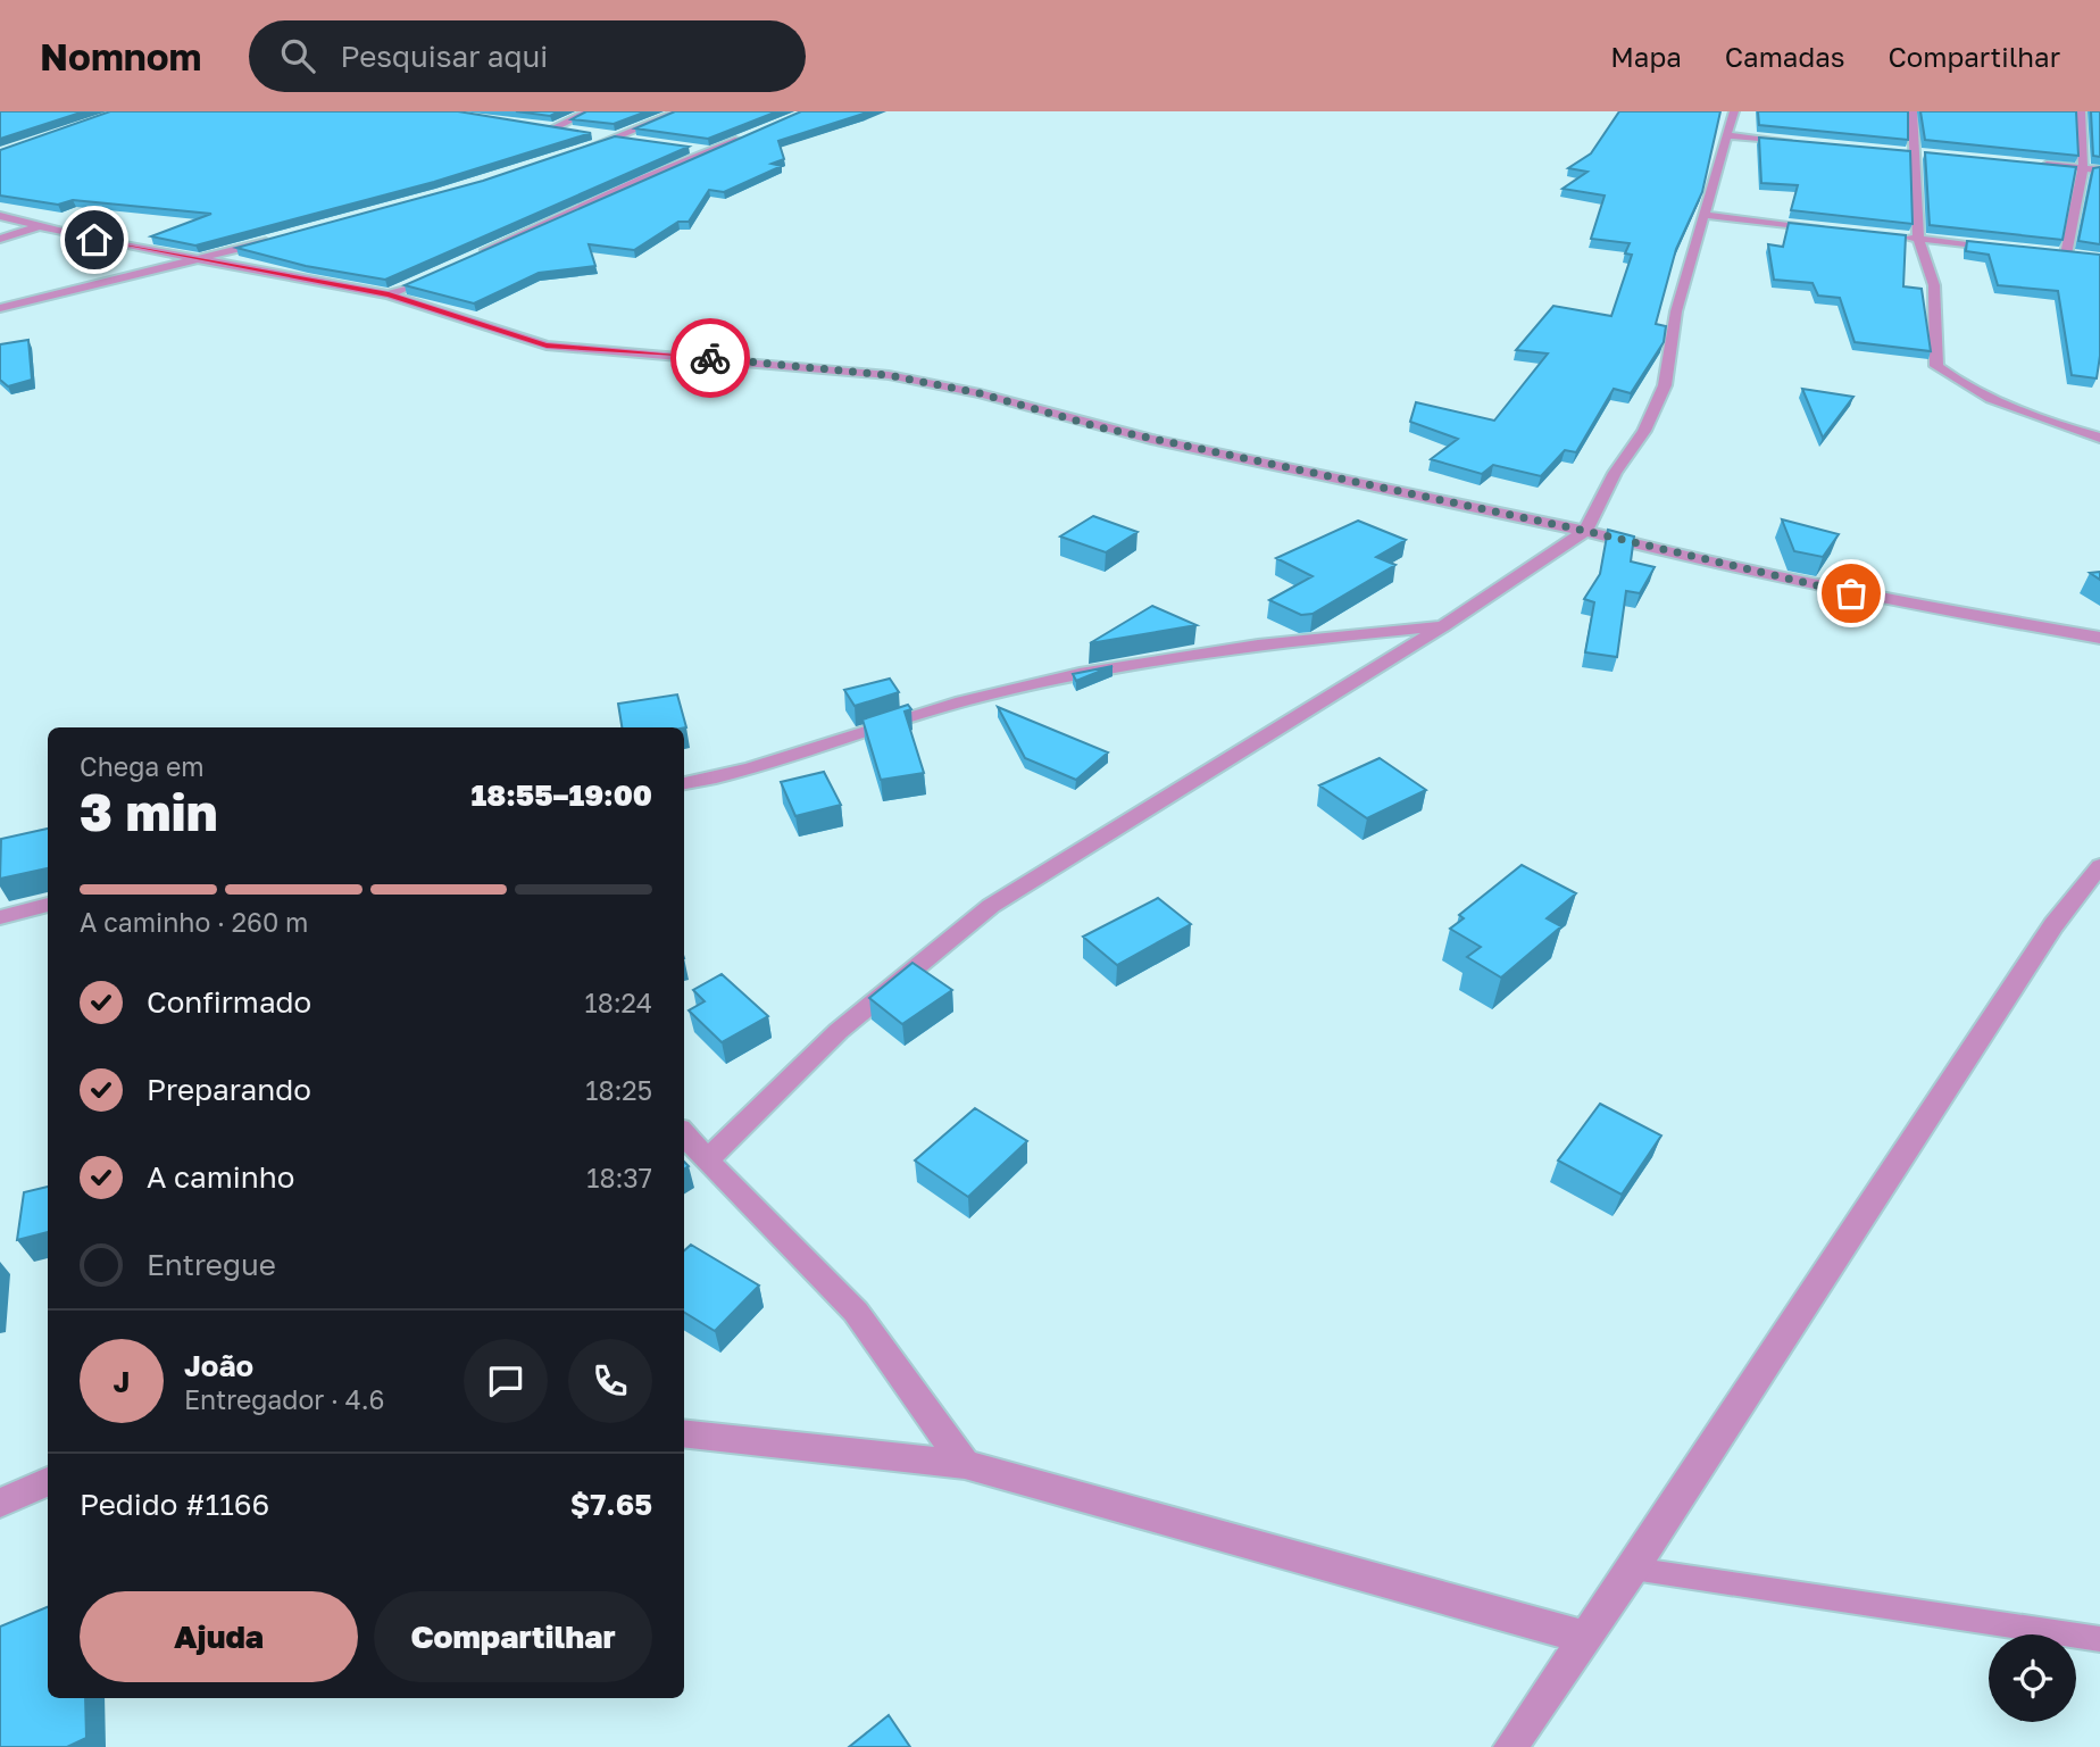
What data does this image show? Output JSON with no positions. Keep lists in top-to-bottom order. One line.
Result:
{"page":{"header":"Nomnom","search":"Pesquisar aqui","nav":["Mapa","Camadas","Compartilhar"],"heading":["3 min","Chega em","18:55–19:00"],"panel":["João","Entregador · 4.6","Pedido #1166","$7.65"],"bar":"A caminho · 260 m","list":[["Confirmado","18:24"],["Preparando","18:25"],["A caminho","18:37"],"Entregue"],"round":"J","buttons":["Ajuda","Compartilhar"]}}
